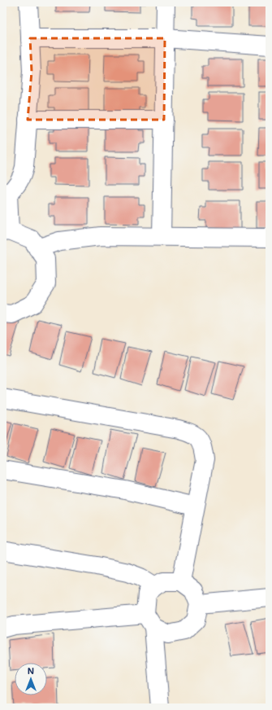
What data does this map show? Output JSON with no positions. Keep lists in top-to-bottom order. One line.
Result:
{"north":"top"}
